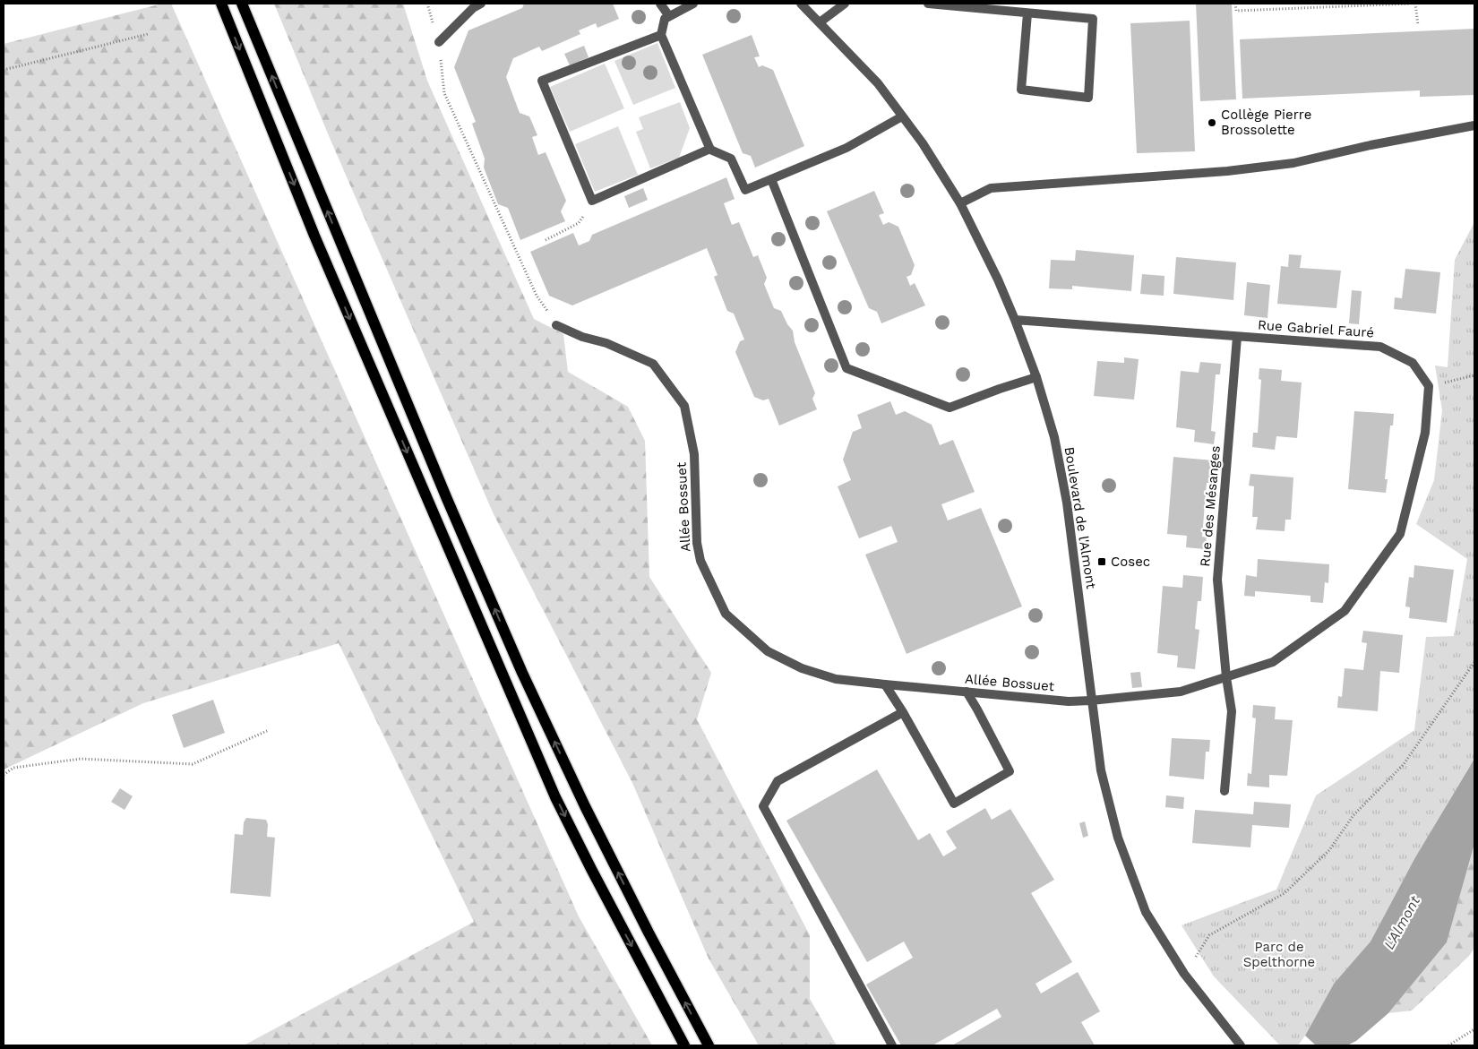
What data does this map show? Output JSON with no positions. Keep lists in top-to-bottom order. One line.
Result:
{"streets":{"street":["Rue Gabriel Fauré","Rue des Mésanges","Allée Bossuet","Boulevard de l'Almont"]},"crossings":[["Rue Gabriel Fauré","Rue des Mésanges"],["Rue Gabriel Fauré","Boulevard de l'Almont"],["Allée Bossuet","Boulevard de l'Almont"]],"water":["L'Almont"],"parks":["Parc de Spelthorne"],"places":{"other":["Collège Pierre Brossolette"],"transit":["Cosec"]}}
